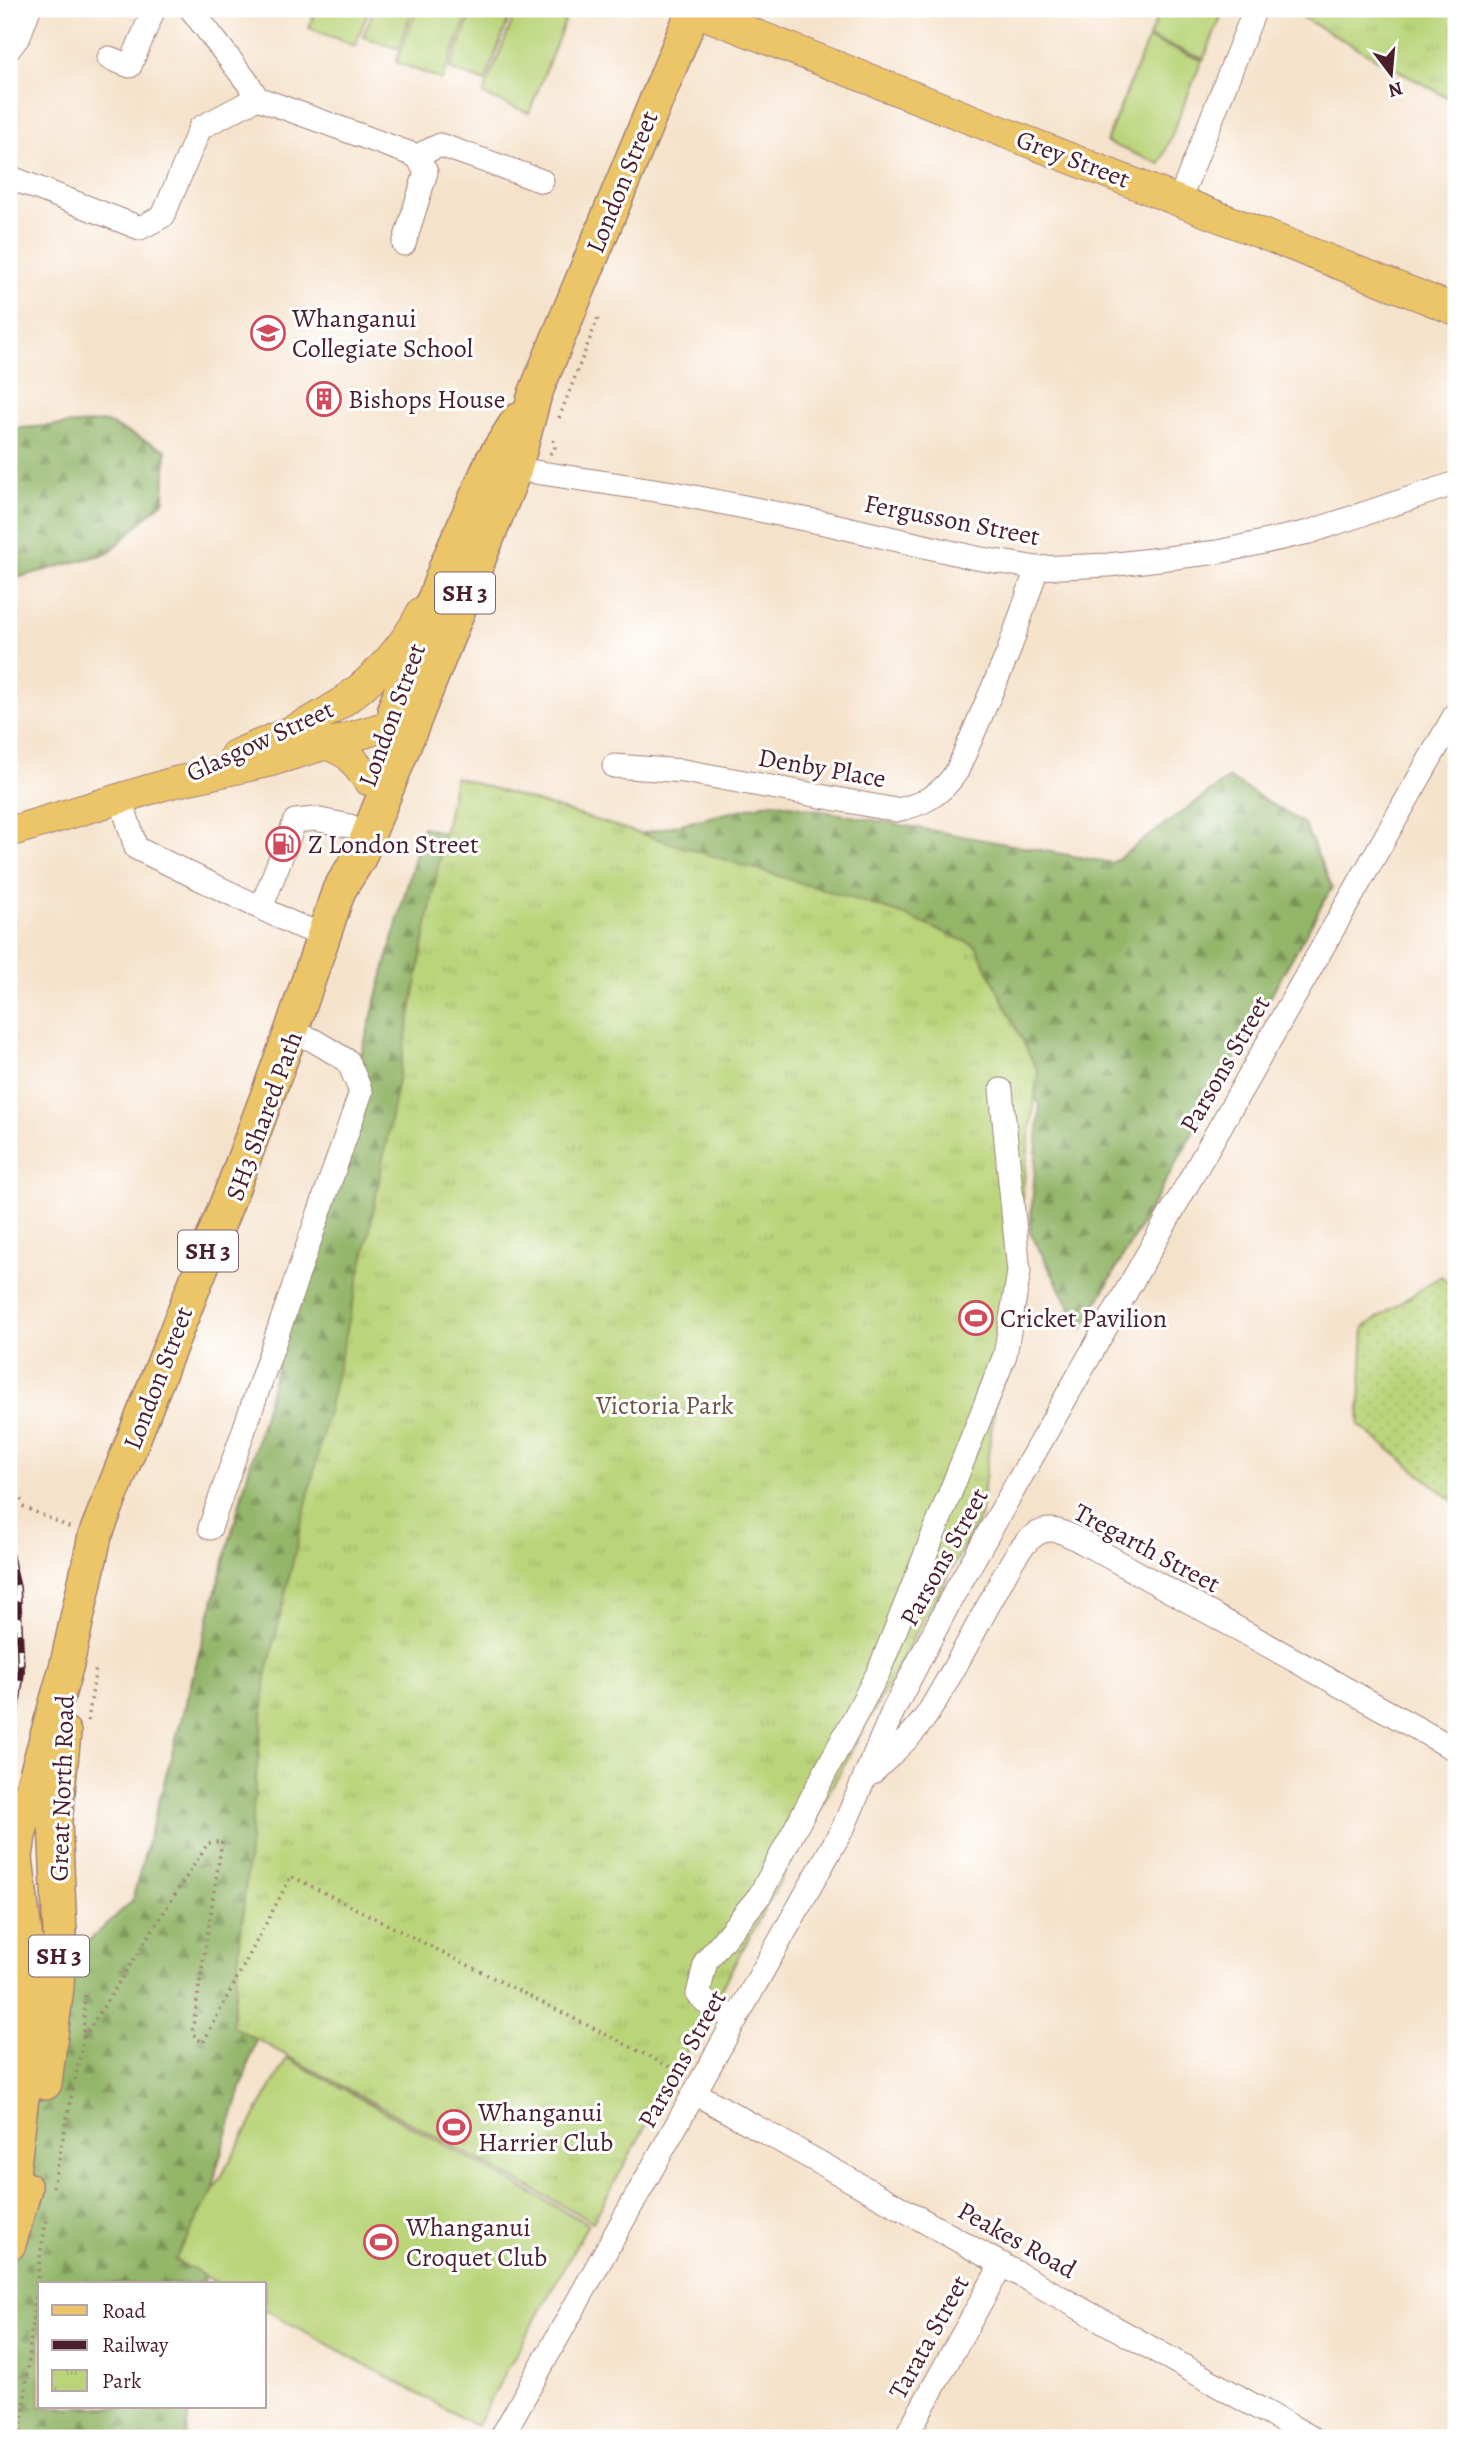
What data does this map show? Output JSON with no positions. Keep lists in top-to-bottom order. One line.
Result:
{"streets":{"highway":["London Street","SH 3","Great North Road"],"main road":["Grey Street","Glasgow Street"],"street":["Fergusson Street","Denby Place","Parsons Street","Tregarth Street","Peakes Road","Tarata Street"]},"crossings":[["Grey Street","London Street"],["London Street","Fergusson Street"],["London Street","Glasgow Street"],["London Street","Great North Road"],["Fergusson Street","Denby Place"],["Parsons Street","Tregarth Street"],["Parsons Street","Peakes Road"],["Peakes Road","Tarata Street"]],"parks":["Victoria Park"],"places":{"school or university":["Whanganui Collegiate School"],"building":["Bishops House"],"fuel station":["Z London Street"],"sports":["Cricket Pavilion","Whanganui Harrier Club","Whanganui Croquet Club"]},"legend":["Road","Railway","Park"],"north":"bottom"}
